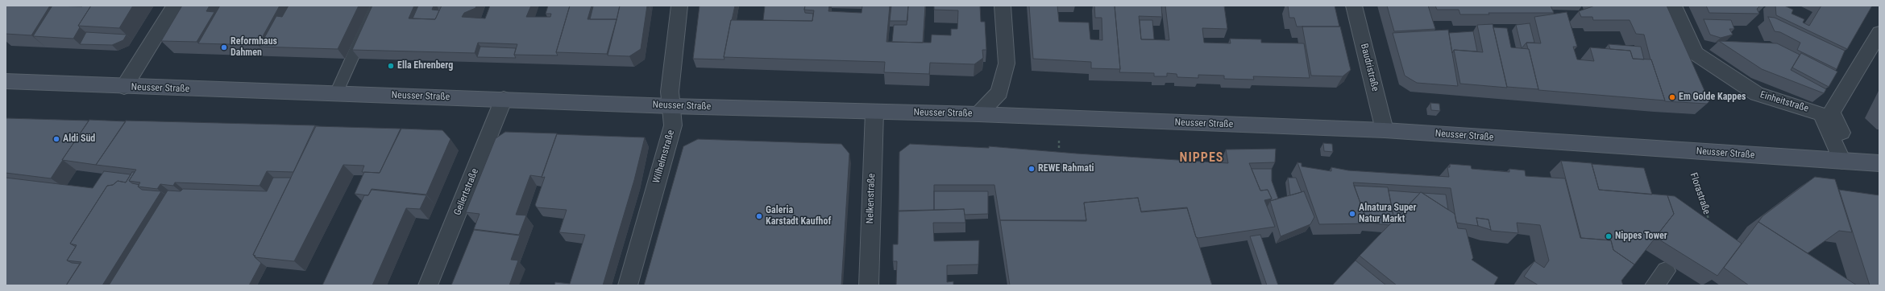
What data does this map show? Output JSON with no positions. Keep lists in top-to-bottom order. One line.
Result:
{"streets":{"main road":["Neusser Straße"],"street":["Baudristraße","Einheitstraße","Wilhelmstraße","Gellertstraße","Nelkenstraße"],"path":["Florastraße"]},"crossings":[["Baudristraße","Neusser Straße"],["Neusser Straße","Wilhelmstraße"],["Neusser Straße","Gellertstraße"],["Neusser Straße","Florastraße"],["Neusser Straße","Nelkenstraße"]],"districts":["NIPPES"],"places":["Reformhaus Dahmen","Ella Ehrenberg","Em Golde Kappes","Aldi Süd","REWE Rahmati","Alnatura Super Natur Markt","Galeria Karstadt Kaufhof","Nippes Tower"]}
